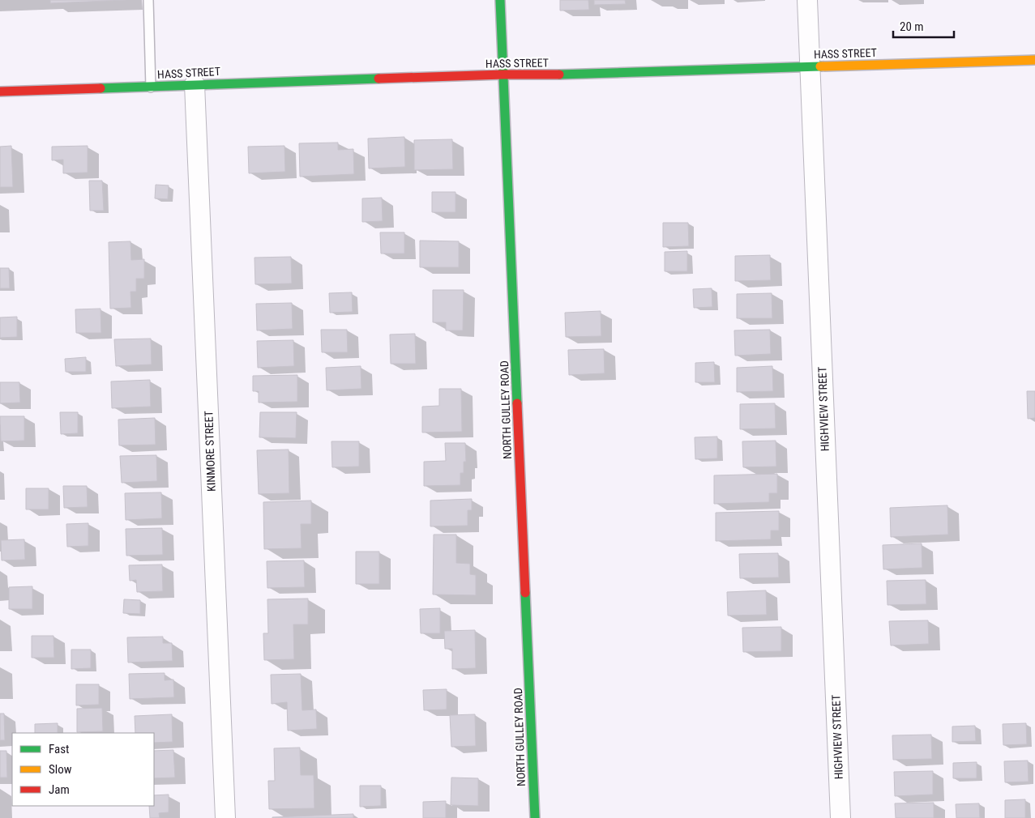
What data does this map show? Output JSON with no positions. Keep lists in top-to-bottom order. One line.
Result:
{"streets":{"street":["HASS STREET","HIGHVIEW STREET","NORTH GULLEY ROAD","KINMORE STREET"]},"crossings":[["HASS STREET","HIGHVIEW STREET"],["HASS STREET","NORTH GULLEY ROAD"],["HASS STREET","KINMORE STREET"]],"legend":["Fast","Slow","Jam"],"scale_bar":"20 m"}
